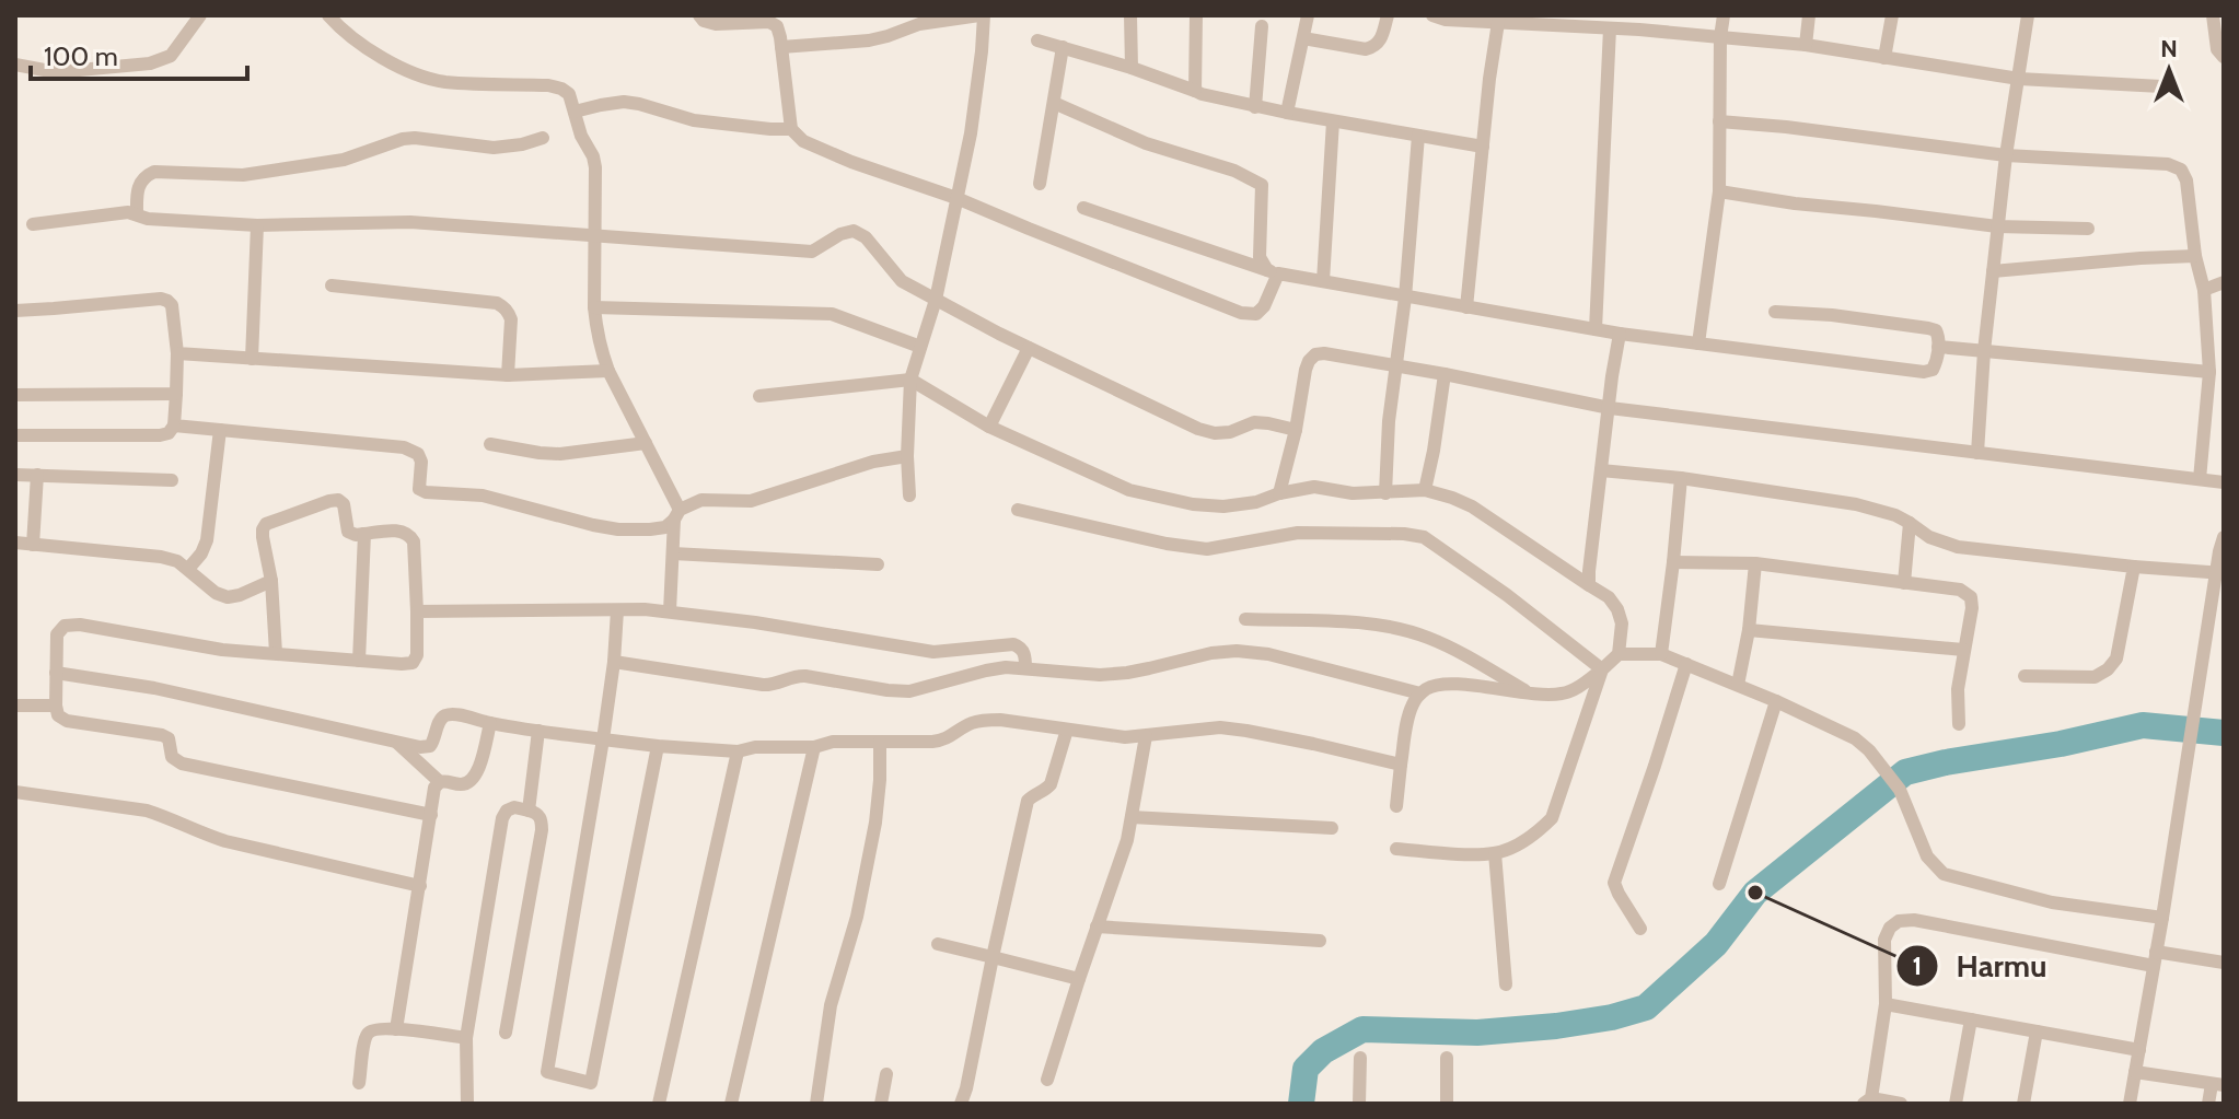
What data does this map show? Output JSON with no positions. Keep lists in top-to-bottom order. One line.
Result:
{"places":["Harmu"],"scale_bar":"100 m","north":"top"}
